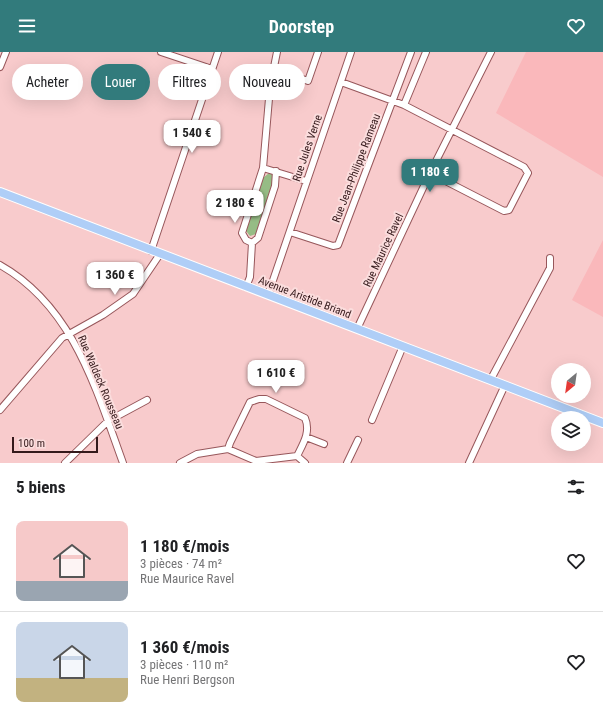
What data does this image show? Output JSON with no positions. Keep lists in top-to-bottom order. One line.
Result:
{"streets":{"main road":["Avenue Aristide Briand"],"street":["Rue Jules Verne","Rue Jean-Philippe Rameau","Rue Maurice Ravel","Rue Waldeck Rousseau"]},"crossings":[["Rue Jules Verne","Rue Jean-Philippe Rameau"],["Rue Jules Verne","Avenue Aristide Briand"],["Rue Maurice Ravel","Avenue Aristide Briand"]],"scale_bar":"100 m","north":"bottom left","page":{"header":"Doorstep","chip":["Acheter","Louer","Filtres","Nouveau"],"price":["1 540 €","1 180 €","2 180 €","1 360 €","1 610 €"],"scale":"100 m","heading":"5 biens","list":[{"name":"1 180 €/mois","note":"3 pièces · 74 m² · Rue Maurice Ravel"},{"name":"1 360 €/mois","note":"3 pièces · 110 m² · Rue Henri Bergson"}]}}
